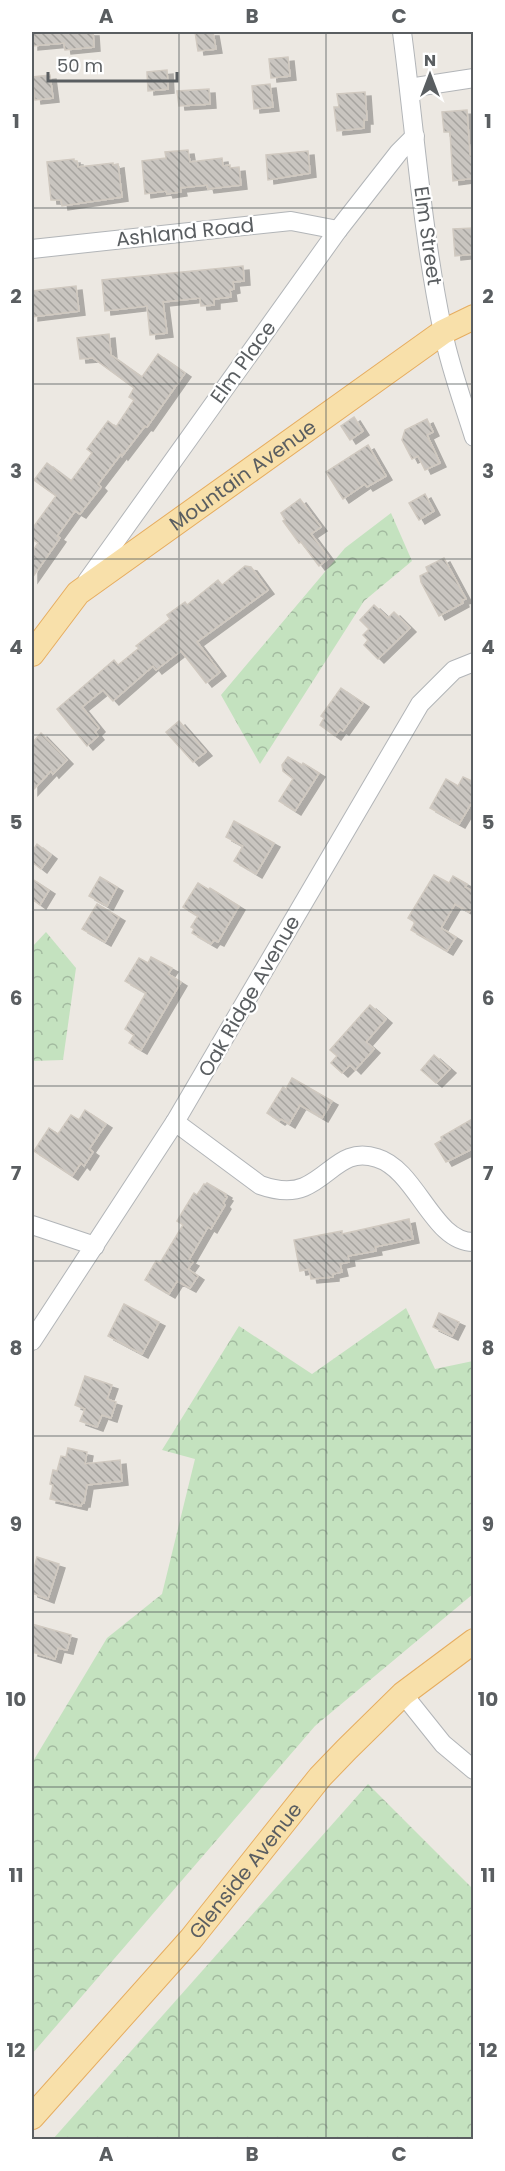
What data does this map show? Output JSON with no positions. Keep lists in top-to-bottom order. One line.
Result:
{"streets":{"main road":["Mountain Avenue","Glenside Avenue"],"street":["Ashland Road","Elm Street","Elm Place","Oak Ridge Avenue"]},"crossings":[["Ashland Road","Elm Place"],["Elm Street","Elm Place"],["Elm Street","Mountain Avenue"],["Elm Place","Mountain Avenue"]],"scale_bar":"50 m","north":"top","grid":{"columns":["A","B","C"],"rows":["1","2","3","4","5","6","7","8","9","10","11","12"]}}
